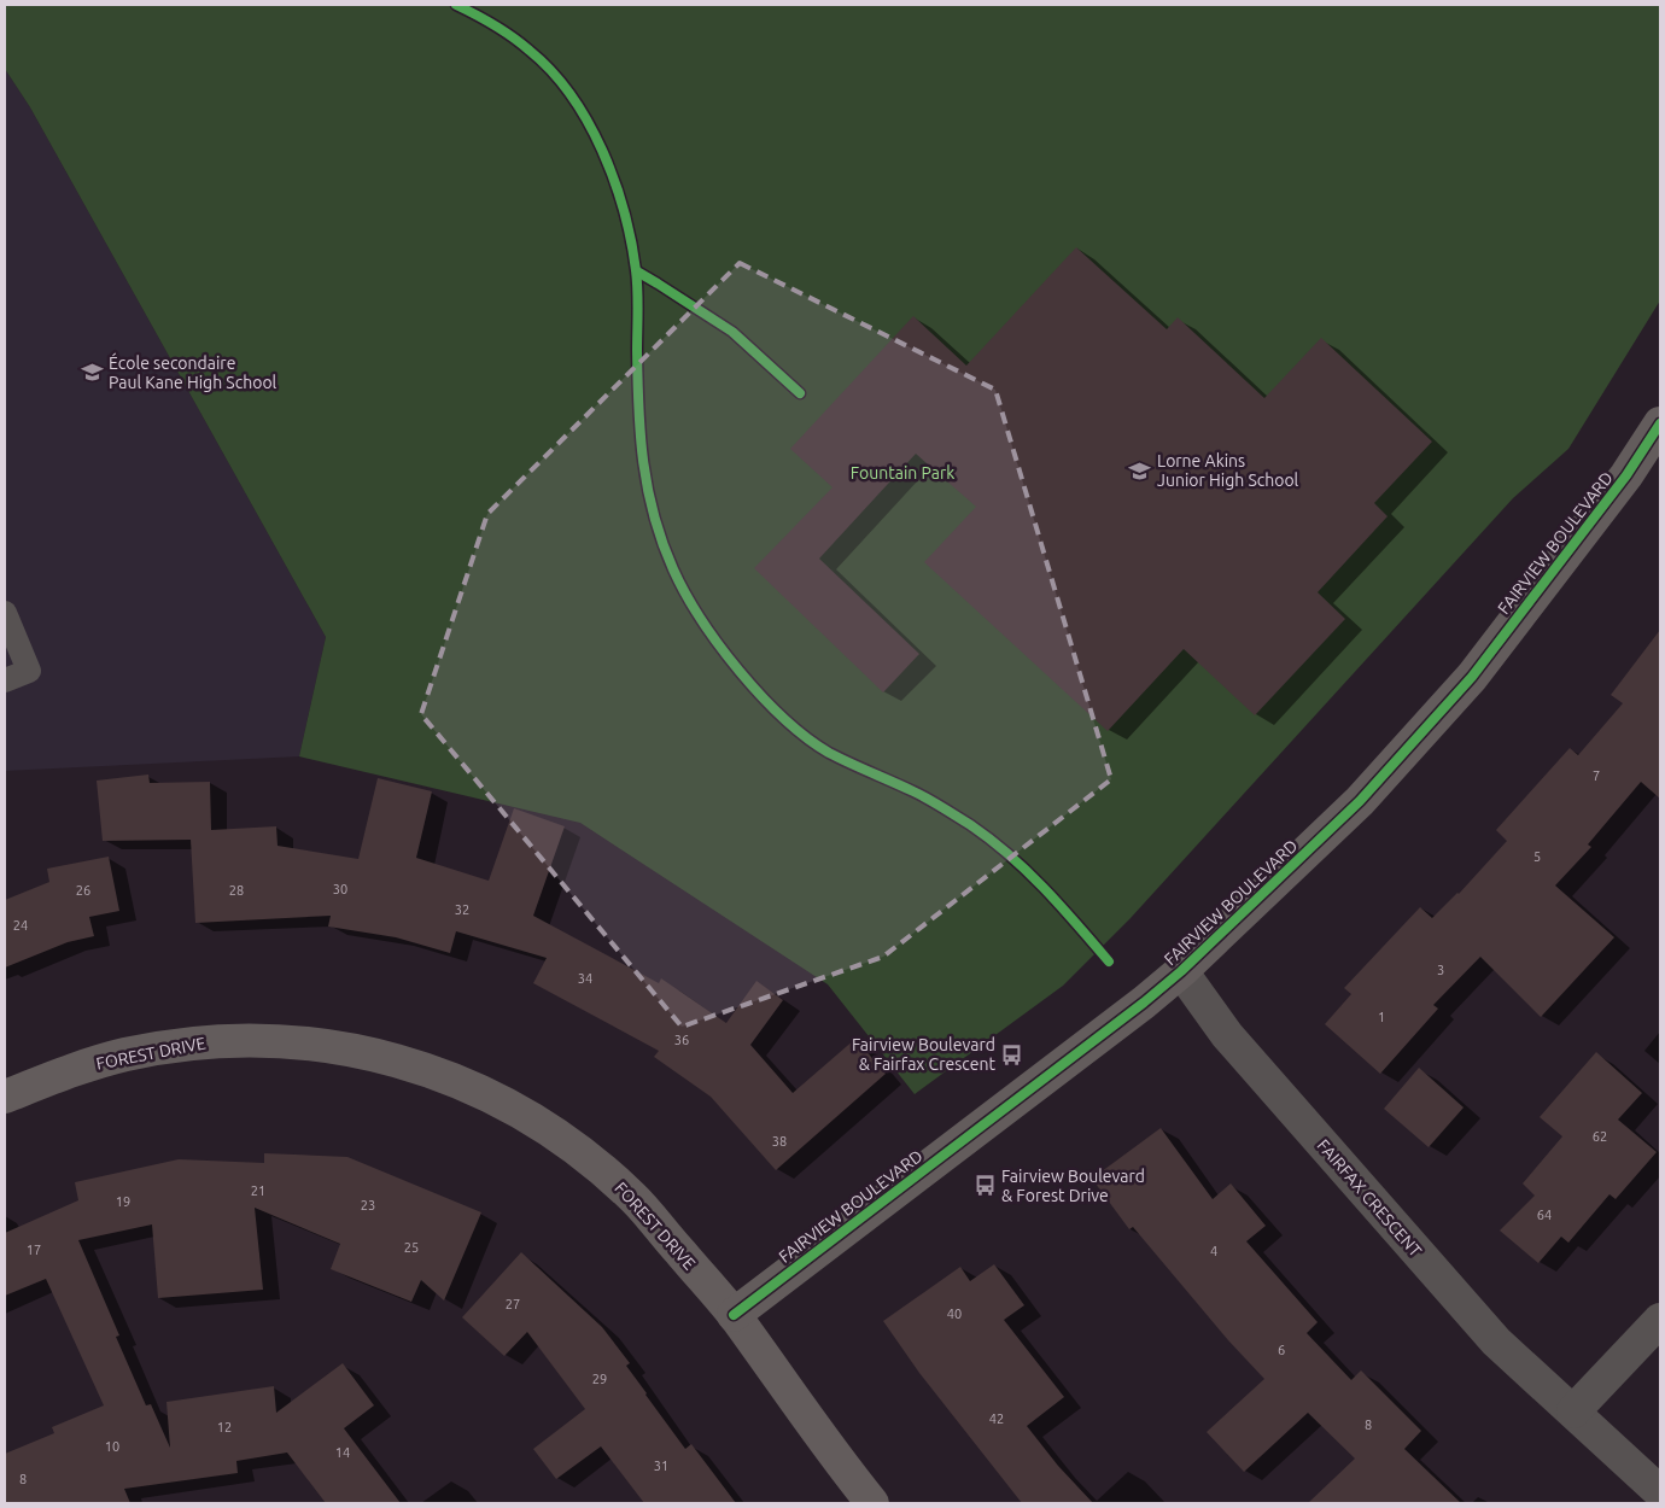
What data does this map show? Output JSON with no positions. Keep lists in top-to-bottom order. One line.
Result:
{"streets":{"street":["FAIRVIEW BOULEVARD","FOREST DRIVE","FAIRFAX CRESCENT"]},"crossings":[["FAIRVIEW BOULEVARD","FOREST DRIVE"],["FAIRVIEW BOULEVARD","FAIRFAX CRESCENT"]],"parks":["Fountain Park"],"places":{"school or university":["École secondaire Paul Kane High School","Lorne Akins Junior High School"],"bus stop":["Fairview Boulevard & Fairfax Crescent","Fairview Boulevard & Forest Drive"]},"house_numbers":["7","5","30","26","28","32","24","3","34","1","36","62","38","21","19","23","64","25","17","4","27","40","6","29","42","8","12","10","14","31","8"]}
